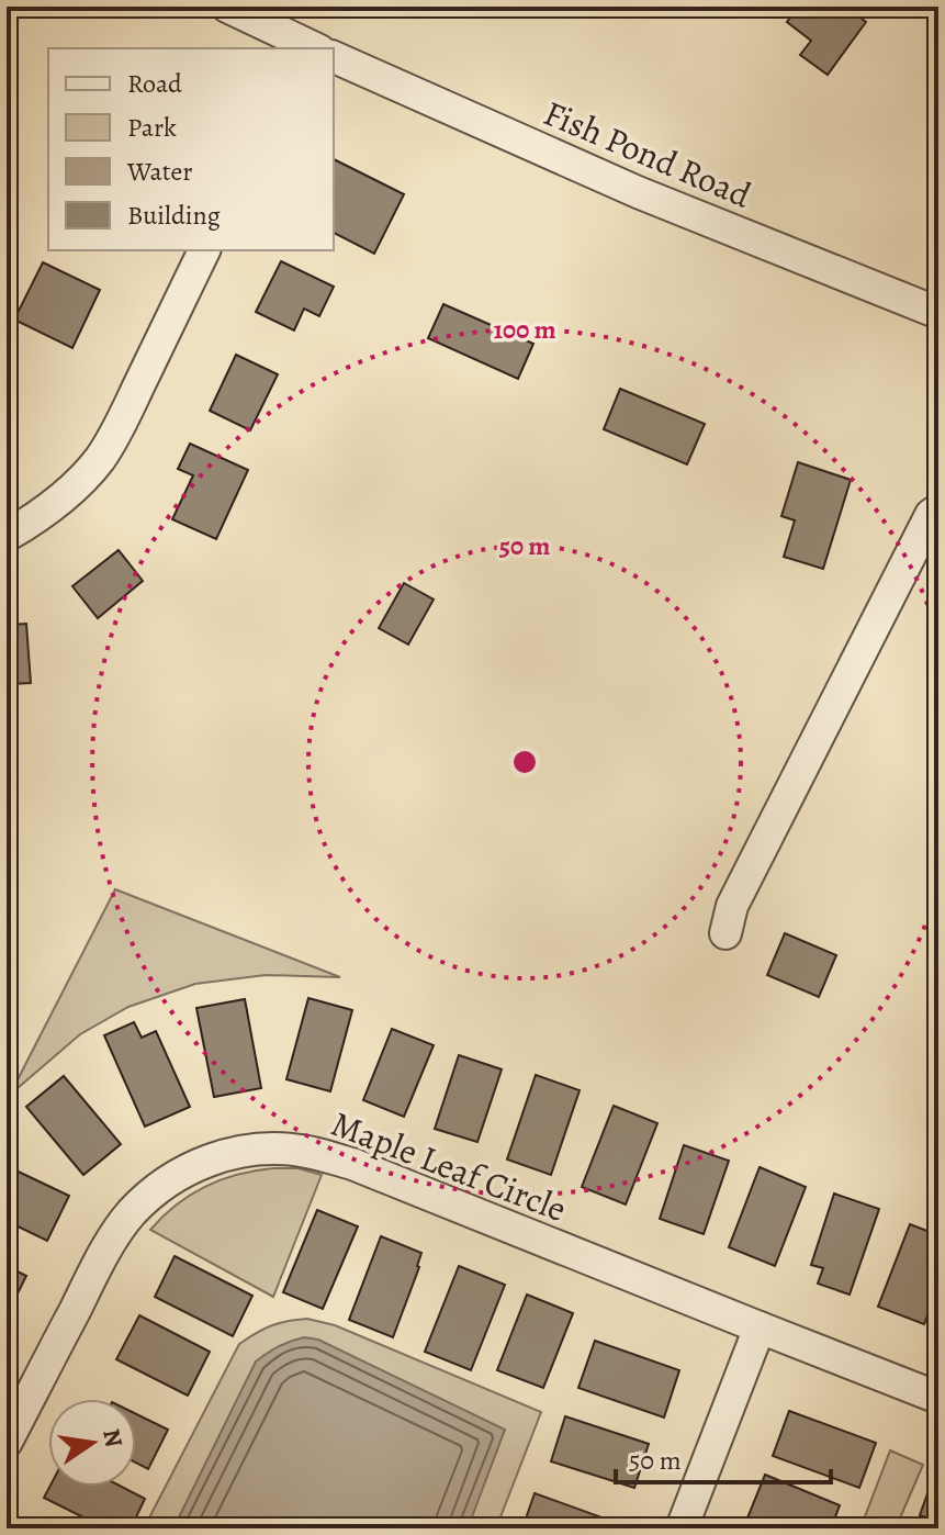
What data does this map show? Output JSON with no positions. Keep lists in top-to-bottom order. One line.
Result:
{"streets":{"street":["Fish Pond Road","Maple Leaf Circle"]},"legend":["Road","Park","Water","Building"],"scale_bar":"50 m","north":"right","rings":["100 m","50 m"]}
